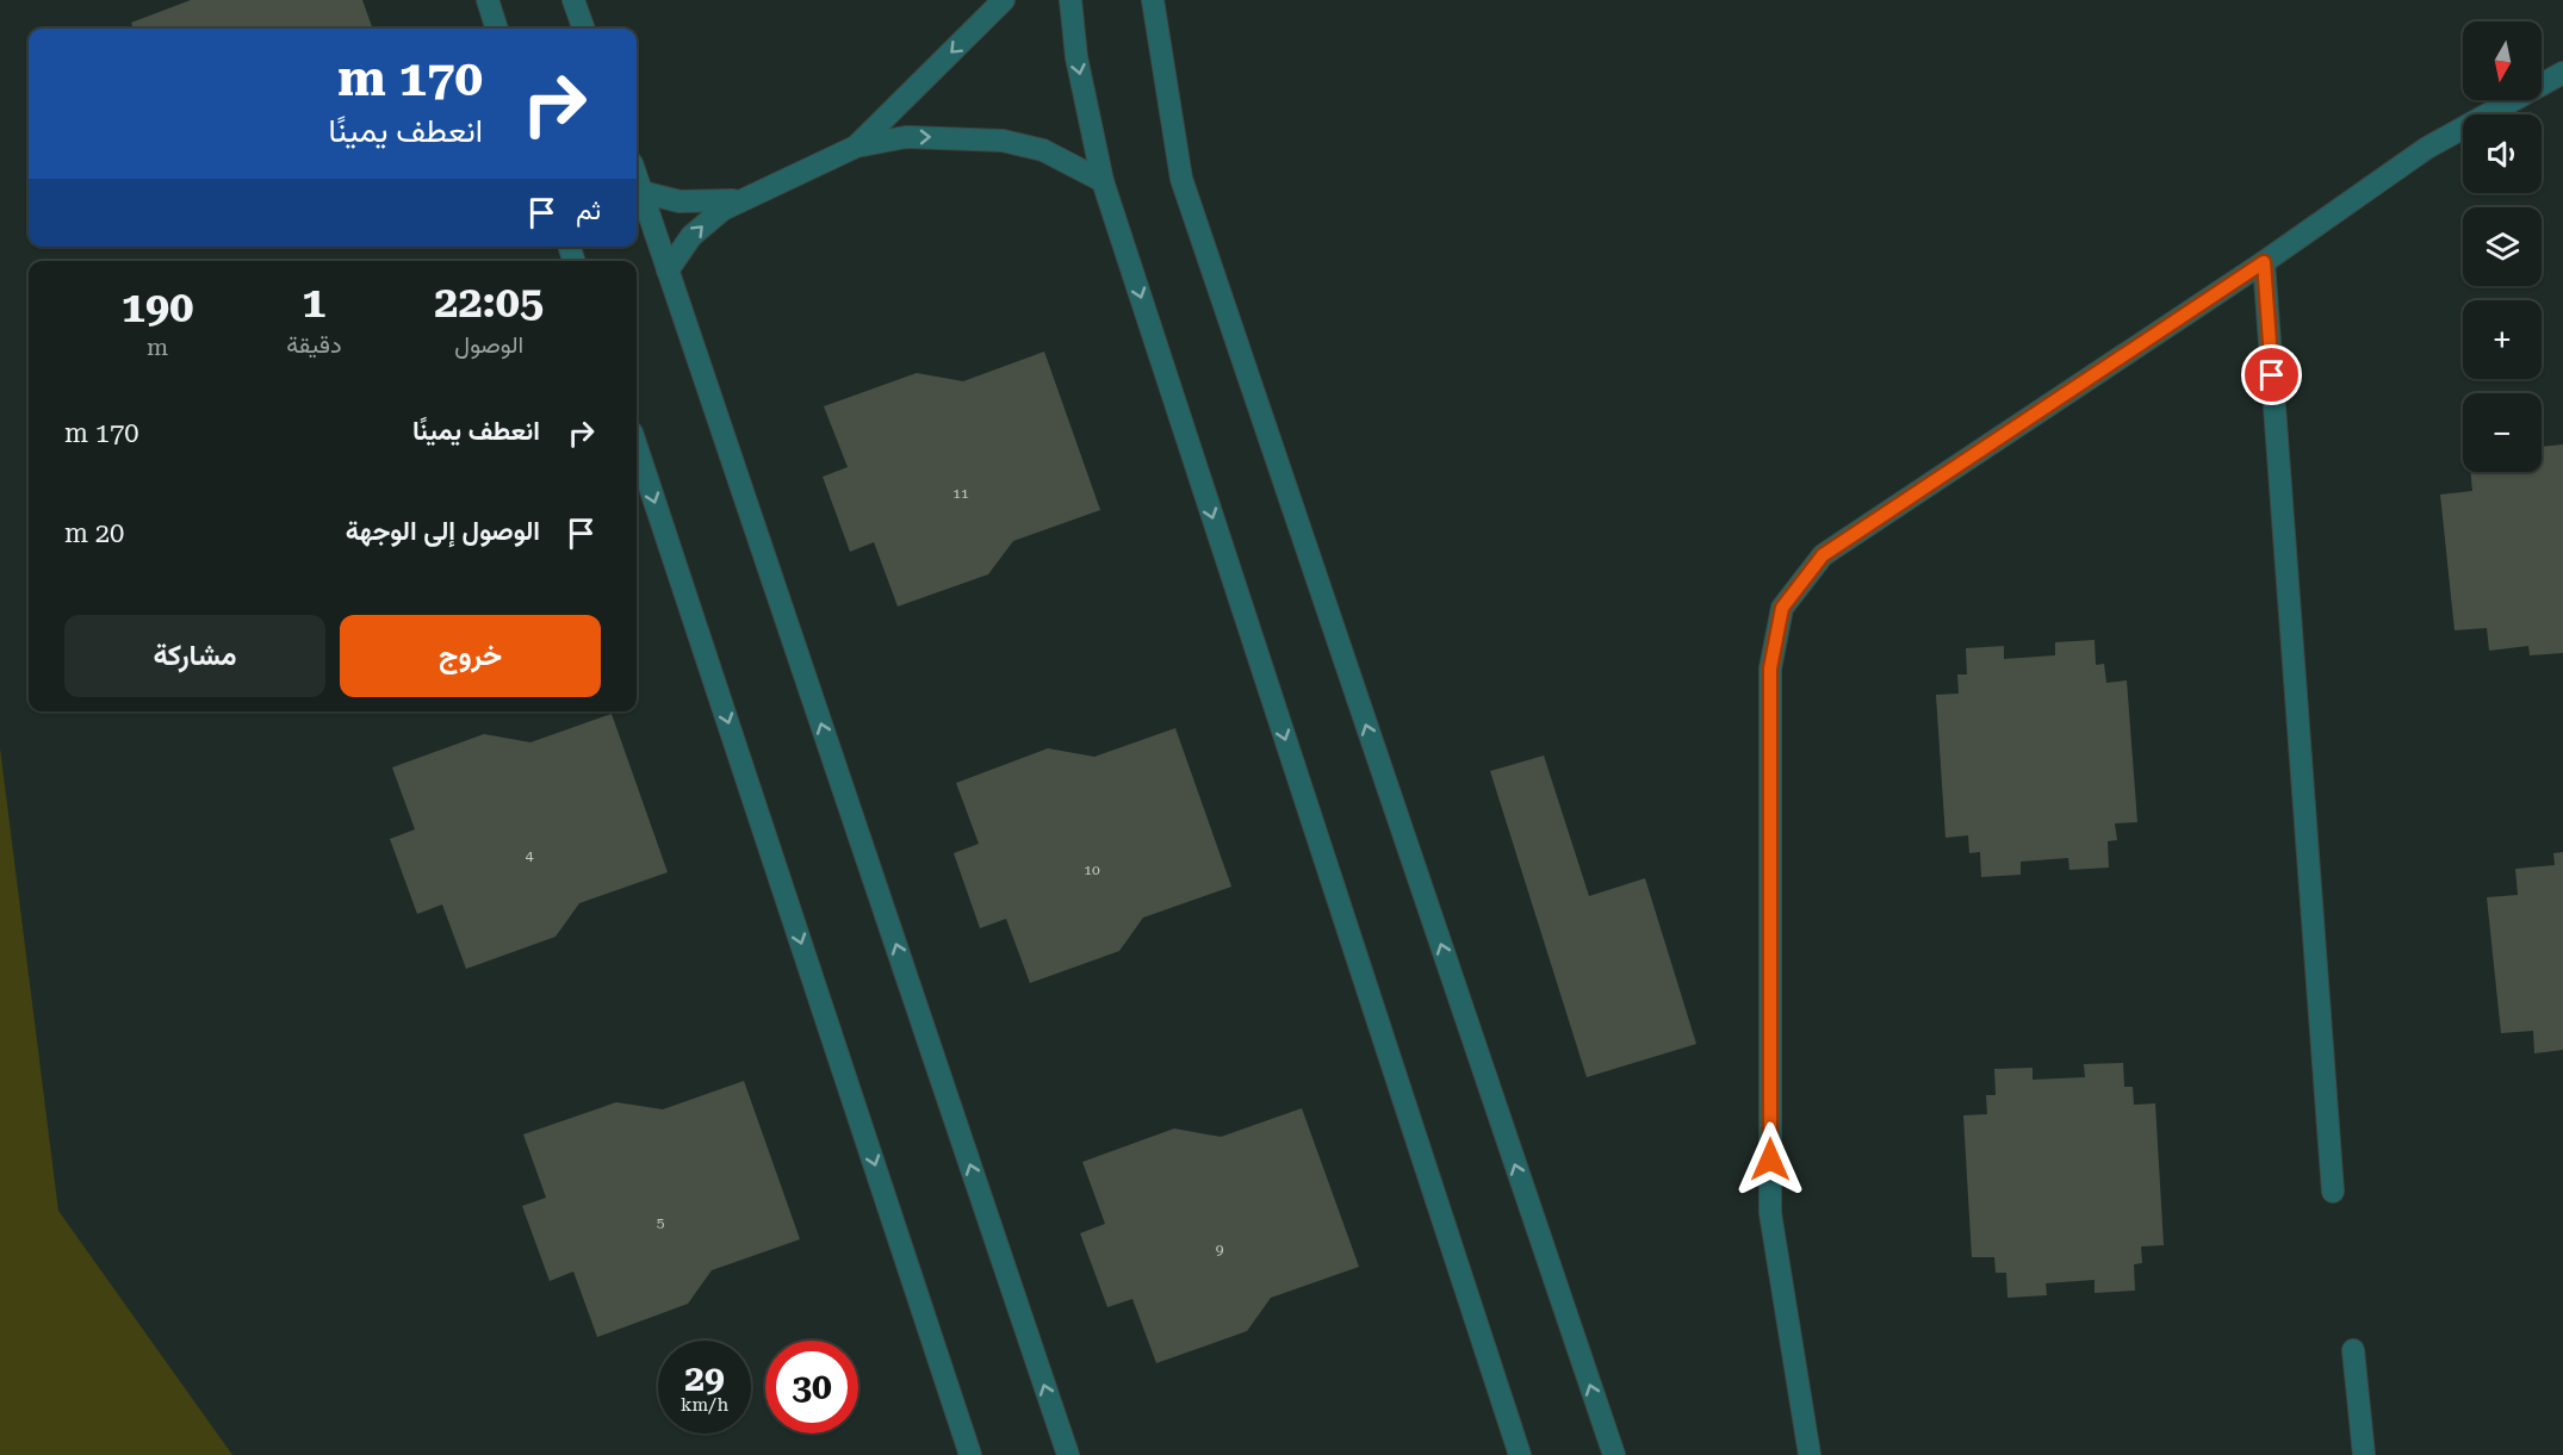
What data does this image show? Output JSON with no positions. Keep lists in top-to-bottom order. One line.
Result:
{"house_numbers":["11","4","10","5","9"],"north":"bottom","page":{"map_buttons":["+","−"],"turn":["170 m","انعطف يمينًا"],"then":"ثم","eta":["22:05","الوصول","1","دقيقة","190","m"],"list":[{"name":"انعطف يمينًا","value":"170 m"},{"name":"الوصول إلى الوجهة","value":"20 m"}],"buttons":["خروج","مشاركة"],"speed":"29 km/h","limit":"30"}}
